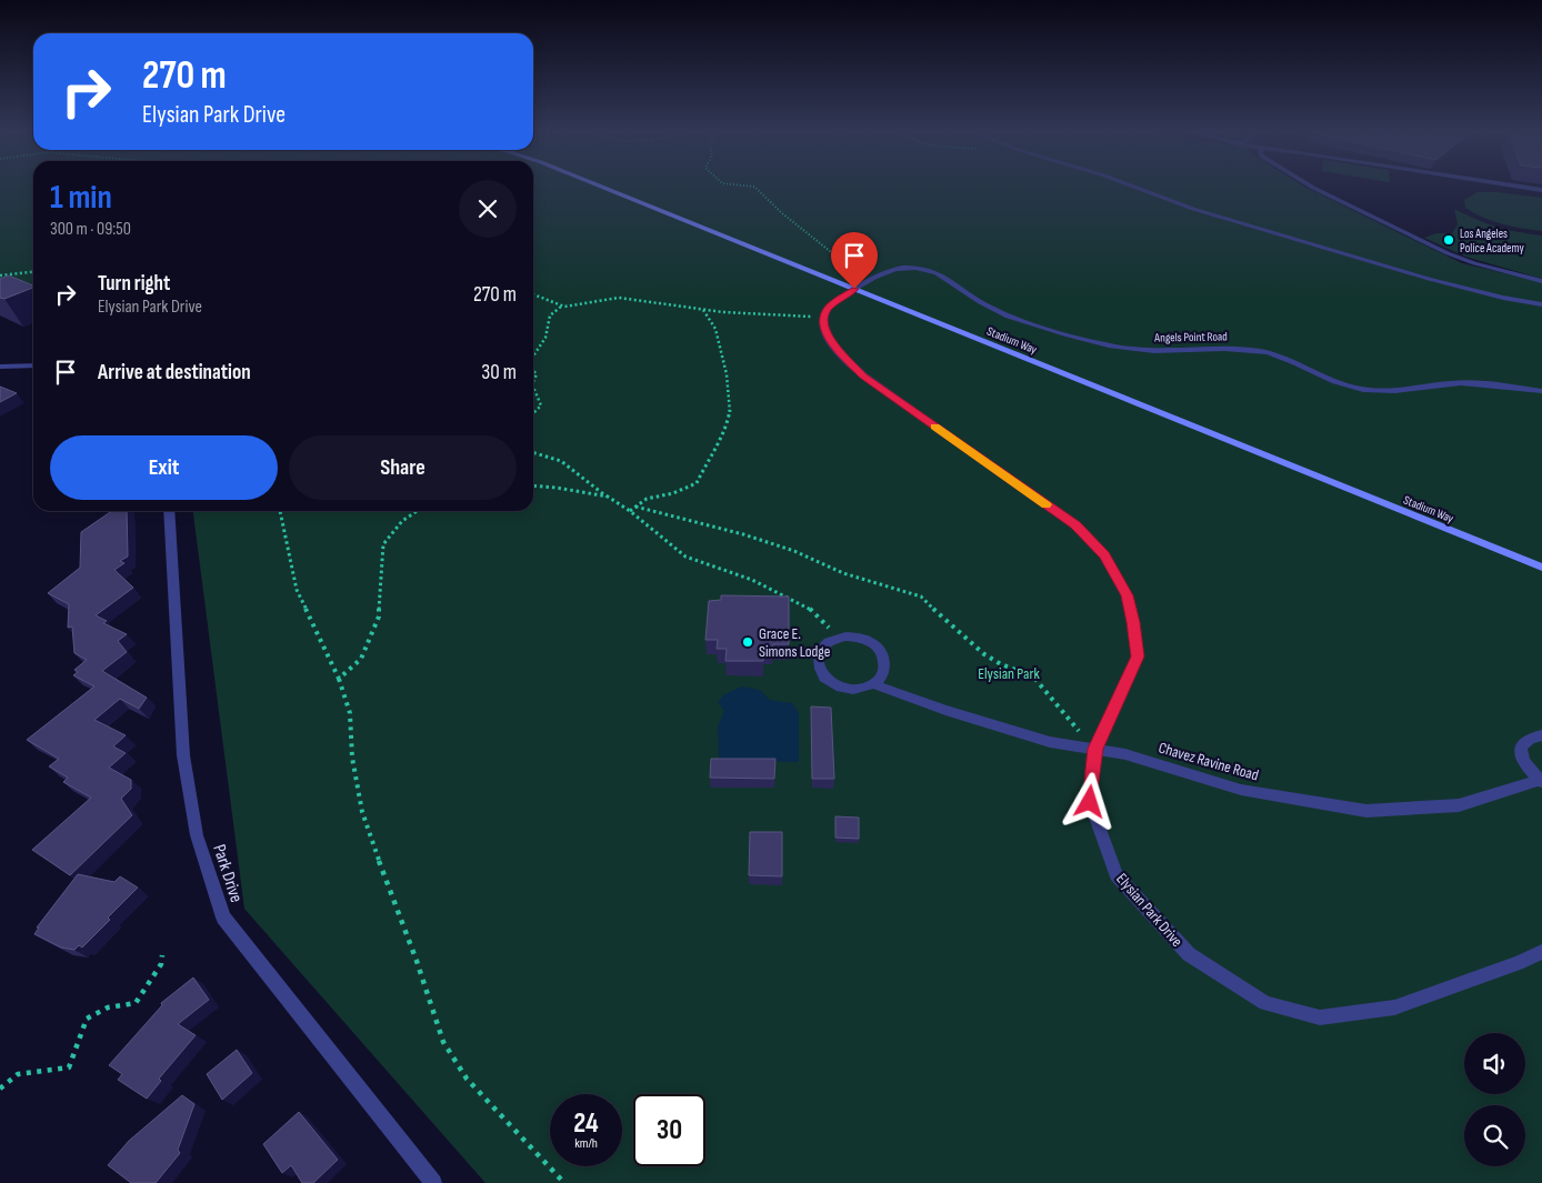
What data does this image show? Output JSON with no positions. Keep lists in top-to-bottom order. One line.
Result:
{"streets":{"main road":["Stadium Way"],"street":["Angels Point Road","Chavez Ravine Road","Park Drive","Elysian Park Drive"]},"crossings":[["Angels Point Road","Stadium Way"],["Chavez Ravine Road","Elysian Park Drive"]],"parks":["Elysian Park"],"places":["Los Angeles Police Academy","Grace E. Simons Lodge"],"page":{"turn":["270 m","Elysian Park Drive"],"heading":["1 min","300 m · 09:50"],"list":[{"name":"Turn right","note":"Elysian Park Drive","value":"270 m"},{"name":"Arrive at destination","value":"30 m"}],"buttons":["Exit","Share"],"speed":"24 km/h","limit":"30"}}
